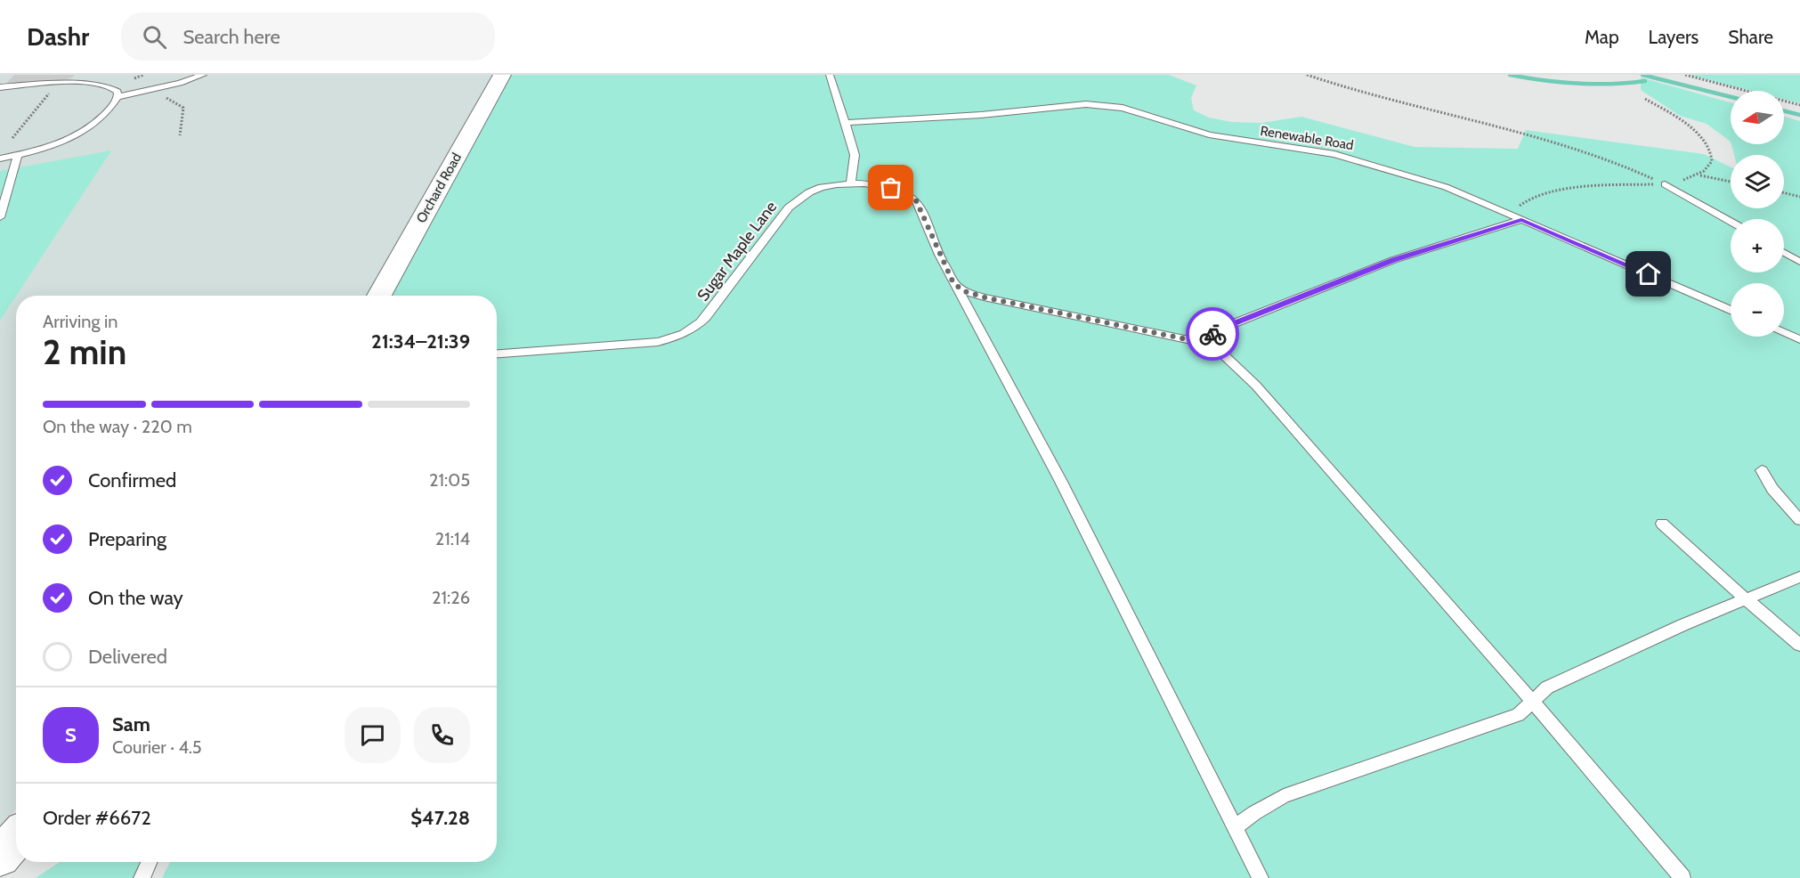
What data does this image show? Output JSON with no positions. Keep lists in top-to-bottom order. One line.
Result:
{"streets":{"street":["Orchard Road"],"lane":["Renewable Road","Sugar Maple Lane"]},"north":"left","page":{"header":"Dashr","search":"Search here","nav":["Map","Layers","Share"],"map_buttons":["+","−"],"heading":["2 min","Arriving in","21:34–21:39"],"panel":["Sam","Courier · 4.5","Order #6672","$47.28"],"bar":"On the way · 220 m","list":[["Confirmed","21:05"],["Preparing","21:14"],["On the way","21:26"],"Delivered"],"round":"S"}}
